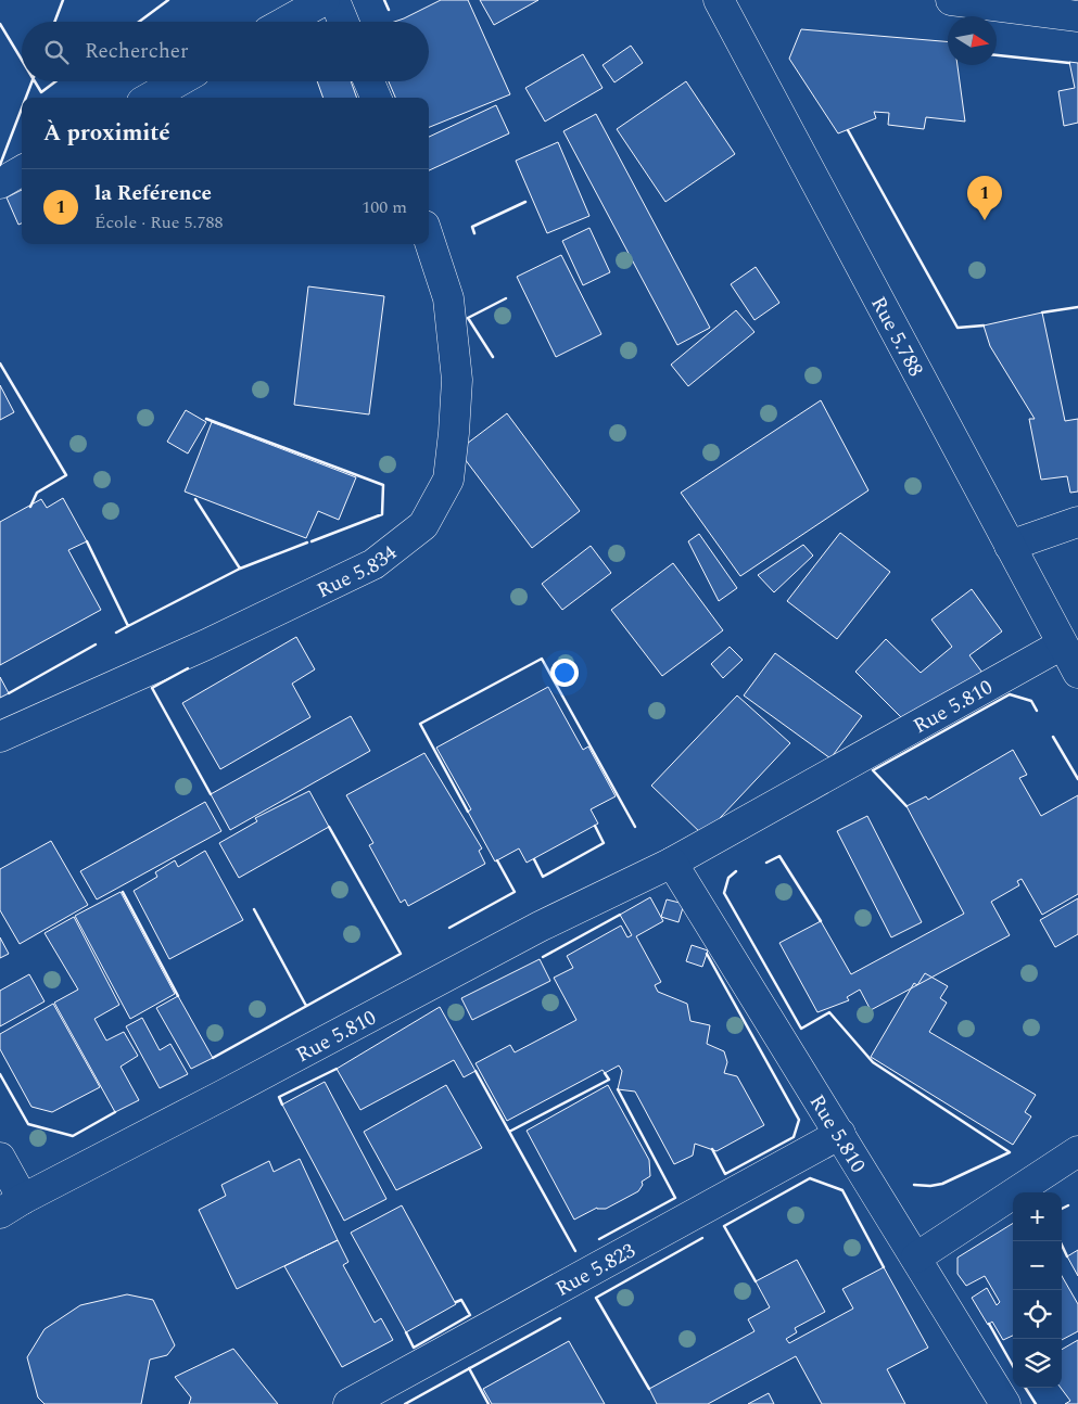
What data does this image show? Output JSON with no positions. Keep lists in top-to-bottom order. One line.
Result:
{"streets":{"street":["Rue 5.788","Rue 5.834","Rue 5.810","Rue 5.823"]},"crossings":[["Rue 5.788","Rue 5.810"],["Rue 5.810","Rue 5.823"]],"north":"right","page":{"search":"Rechercher","heading":"À proximité","list":[{"mark":"1","name":"la Reférence","note":"École · Rue 5.788","value":"100 m"}],"pins":"1","map_buttons":["+","−"]}}
